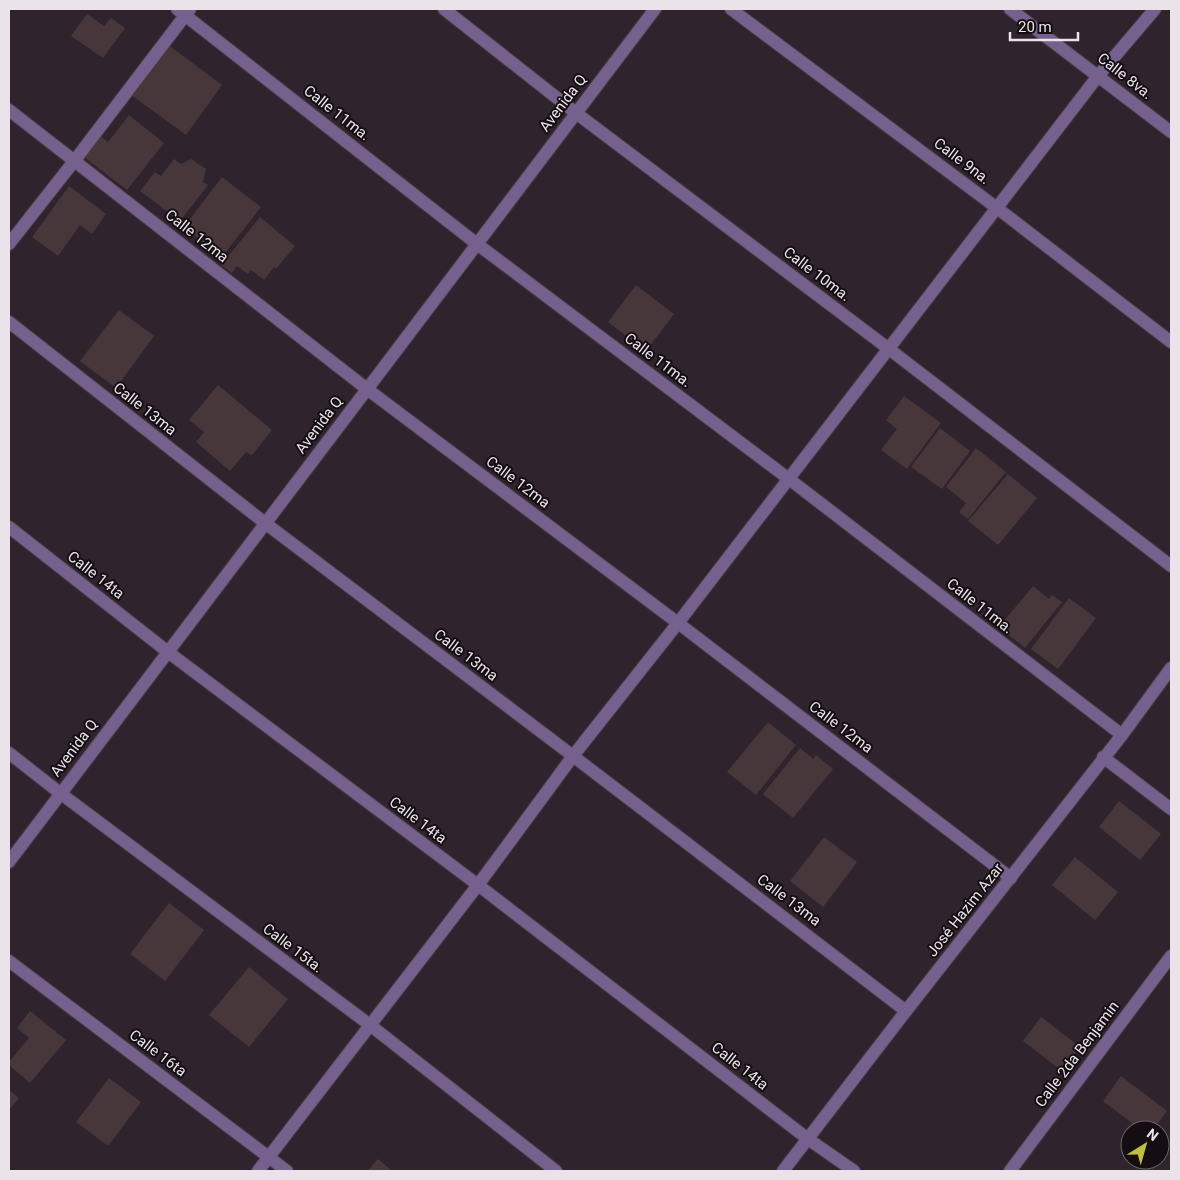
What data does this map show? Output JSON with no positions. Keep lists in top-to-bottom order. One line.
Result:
{"streets":{"street":["Calle 8va.","Avenida Q","Calle 11ma.","Calle 9na.","Calle 12ma","Calle 10ma.","Calle 13ma","Calle 14ta","José Hazim Azar","Calle 15ta.","Calle 16ta","Calle 2da Benjamin"]},"crossings":[["Avenida Q","Calle 11ma."],["Avenida Q","Calle 12ma"],["Avenida Q","Calle 10ma."],["Avenida Q","Calle 13ma"],["Avenida Q","Calle 14ta"],["Avenida Q","Calle 15ta."],["Calle 11ma.","José Hazim Azar"],["Calle 12ma","José Hazim Azar"],["Calle 13ma","José Hazim Azar"],["Calle 14ta","José Hazim Azar"]],"scale_bar":"20 m","north":"top right"}
